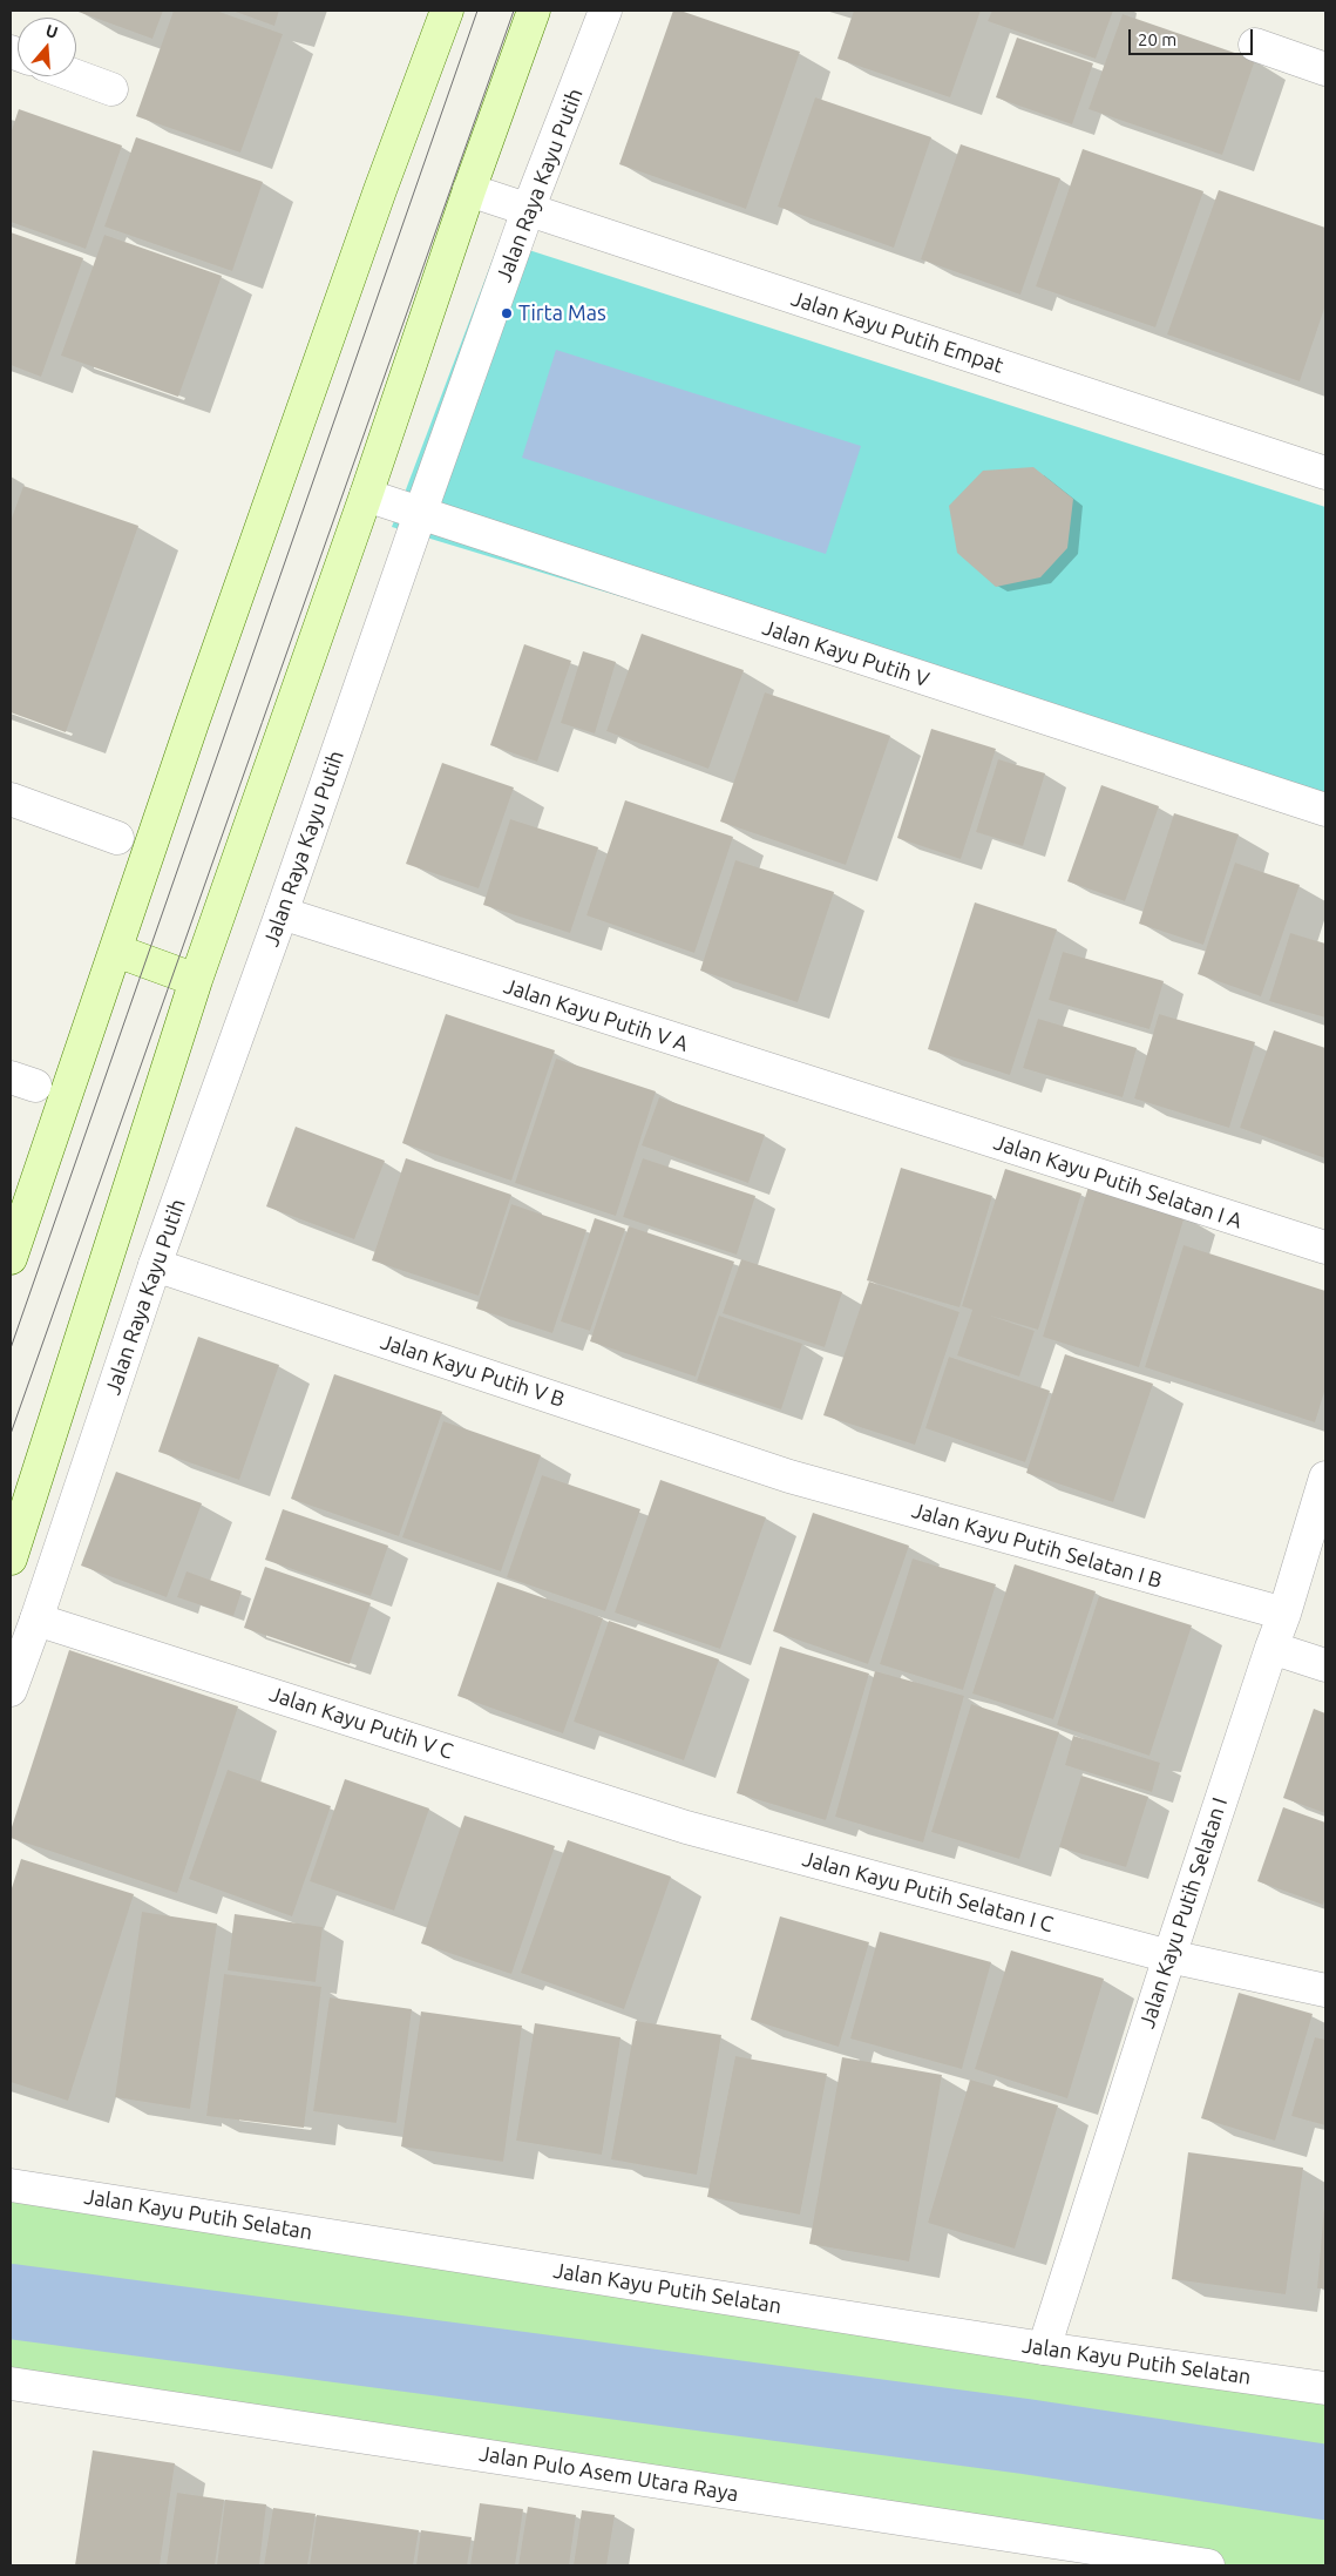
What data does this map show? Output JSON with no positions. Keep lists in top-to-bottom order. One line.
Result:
{"streets":{"street":["Jalan Raya Kayu Putih","Jalan Kayu Putih Empat","Jalan Kayu Putih V","Jalan Kayu Putih V A","Jalan Kayu Putih Selatan I A","Jalan Kayu Putih V B","Jalan Kayu Putih Selatan I B","Jalan Kayu Putih V C","Jalan Kayu Putih Selatan I C","Jalan Kayu Putih Selatan I","Jalan Kayu Putih Selatan","Jalan Pulo Asem Utara Raya"]},"crossings":[["Jalan Raya Kayu Putih","Jalan Kayu Putih Empat"],["Jalan Raya Kayu Putih","Jalan Kayu Putih V"],["Jalan Raya Kayu Putih","Jalan Kayu Putih V A"],["Jalan Raya Kayu Putih","Jalan Kayu Putih V B"],["Jalan Raya Kayu Putih","Jalan Kayu Putih V C"],["Jalan Kayu Putih V A","Jalan Kayu Putih Selatan I A"],["Jalan Kayu Putih V B","Jalan Kayu Putih Selatan I B"],["Jalan Kayu Putih Selatan I B","Jalan Kayu Putih Selatan I"],["Jalan Kayu Putih V C","Jalan Kayu Putih Selatan I C"],["Jalan Kayu Putih Selatan I C","Jalan Kayu Putih Selatan I"],["Jalan Kayu Putih Selatan I","Jalan Kayu Putih Selatan"]],"places":["Tirta Mas"],"scale_bar":"20 m","north":"top"}
